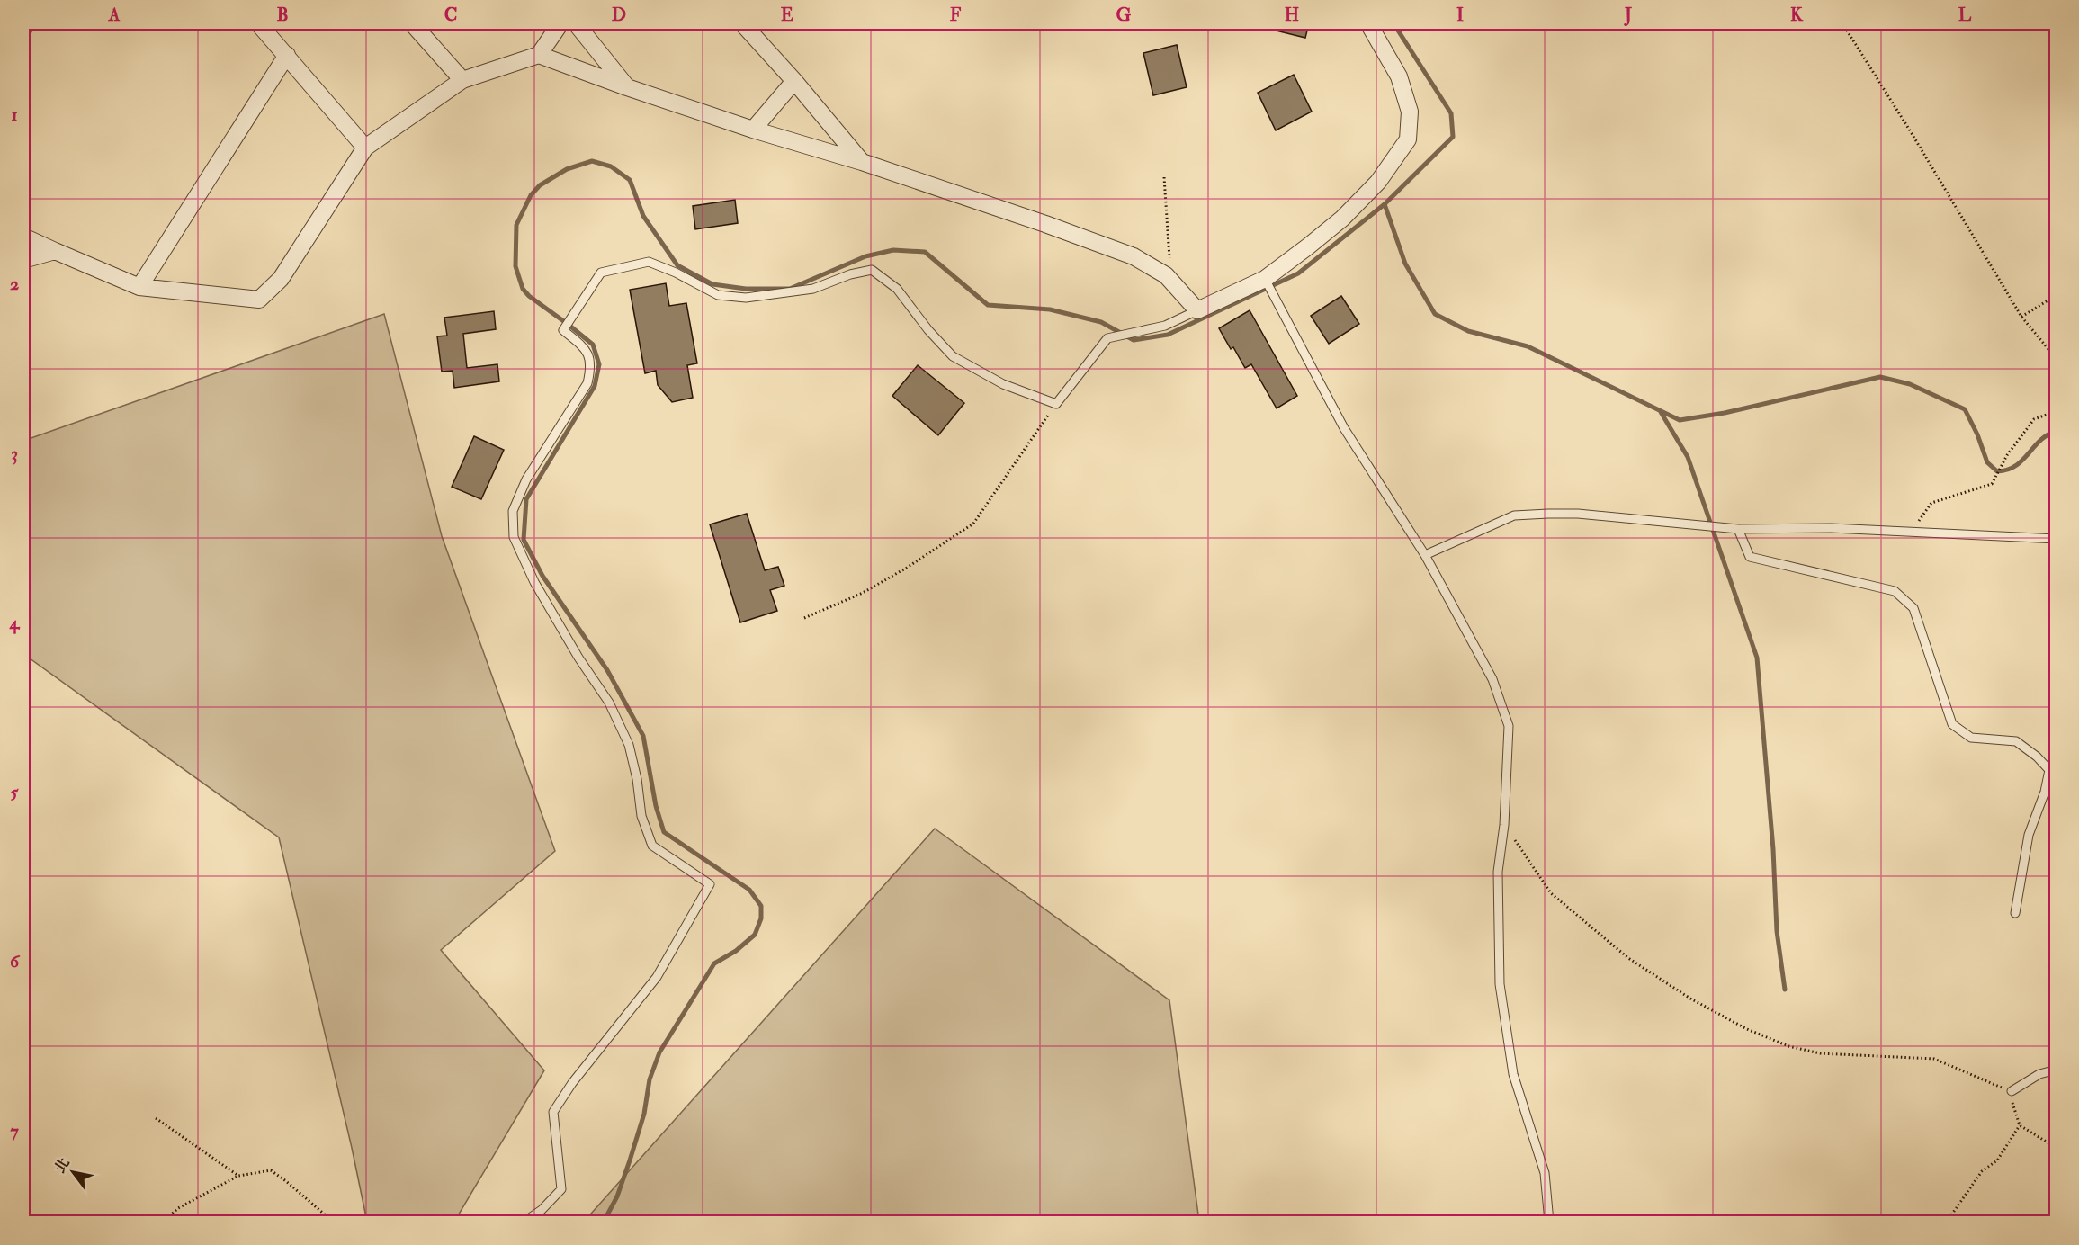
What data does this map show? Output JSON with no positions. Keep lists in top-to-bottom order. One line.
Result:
{"north":"top left","grid":{"columns":["A","B","C","D","E","F","G","H","I","J","K","L"],"rows":["1","2","3","4","5","6","7"]}}
